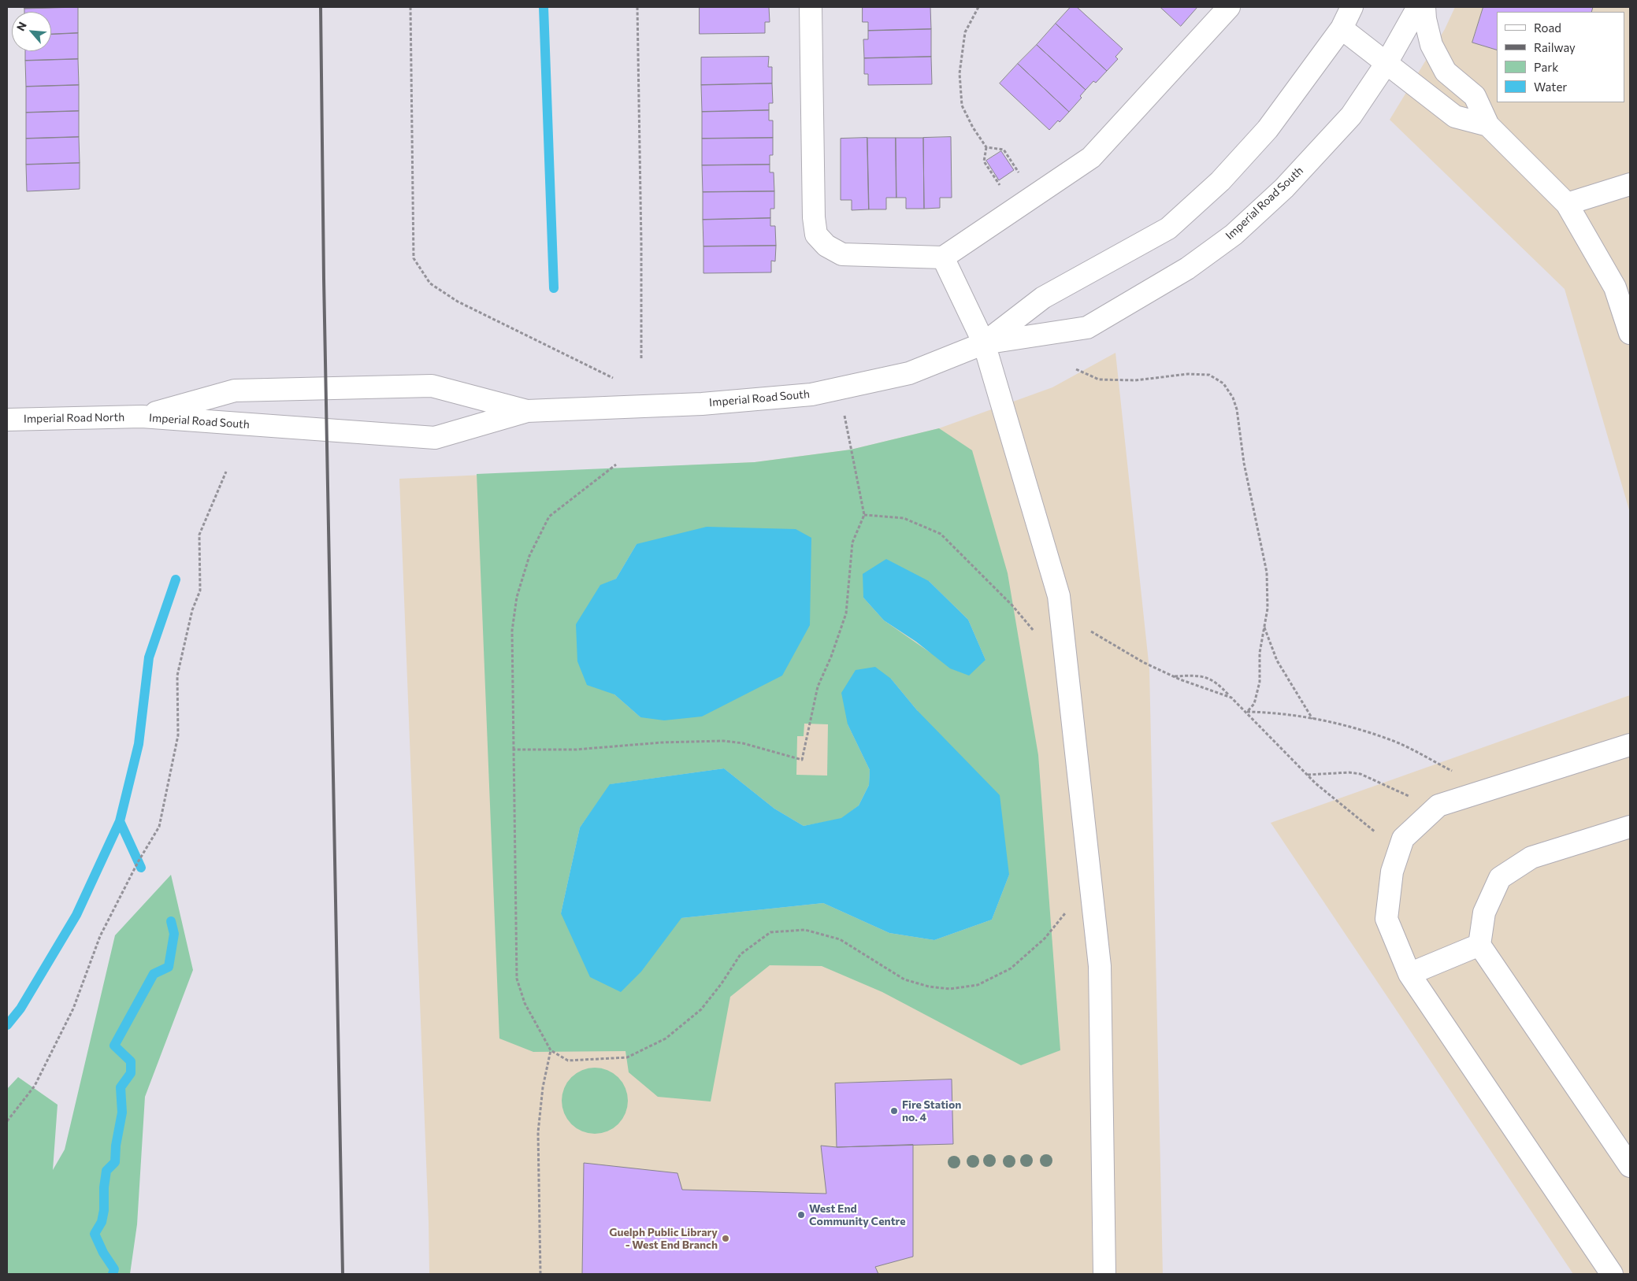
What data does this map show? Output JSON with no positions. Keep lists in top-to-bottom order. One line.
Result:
{"streets":{"street":["Imperial Road South","Imperial Road North"]},"crossings":[["Imperial Road South","Imperial Road North"]],"places":["Fire Station no. 4","West End Community Centre","Guelph Public Library - West End Branch"],"legend":["Road","Railway","Park","Water"],"north":"top left"}
